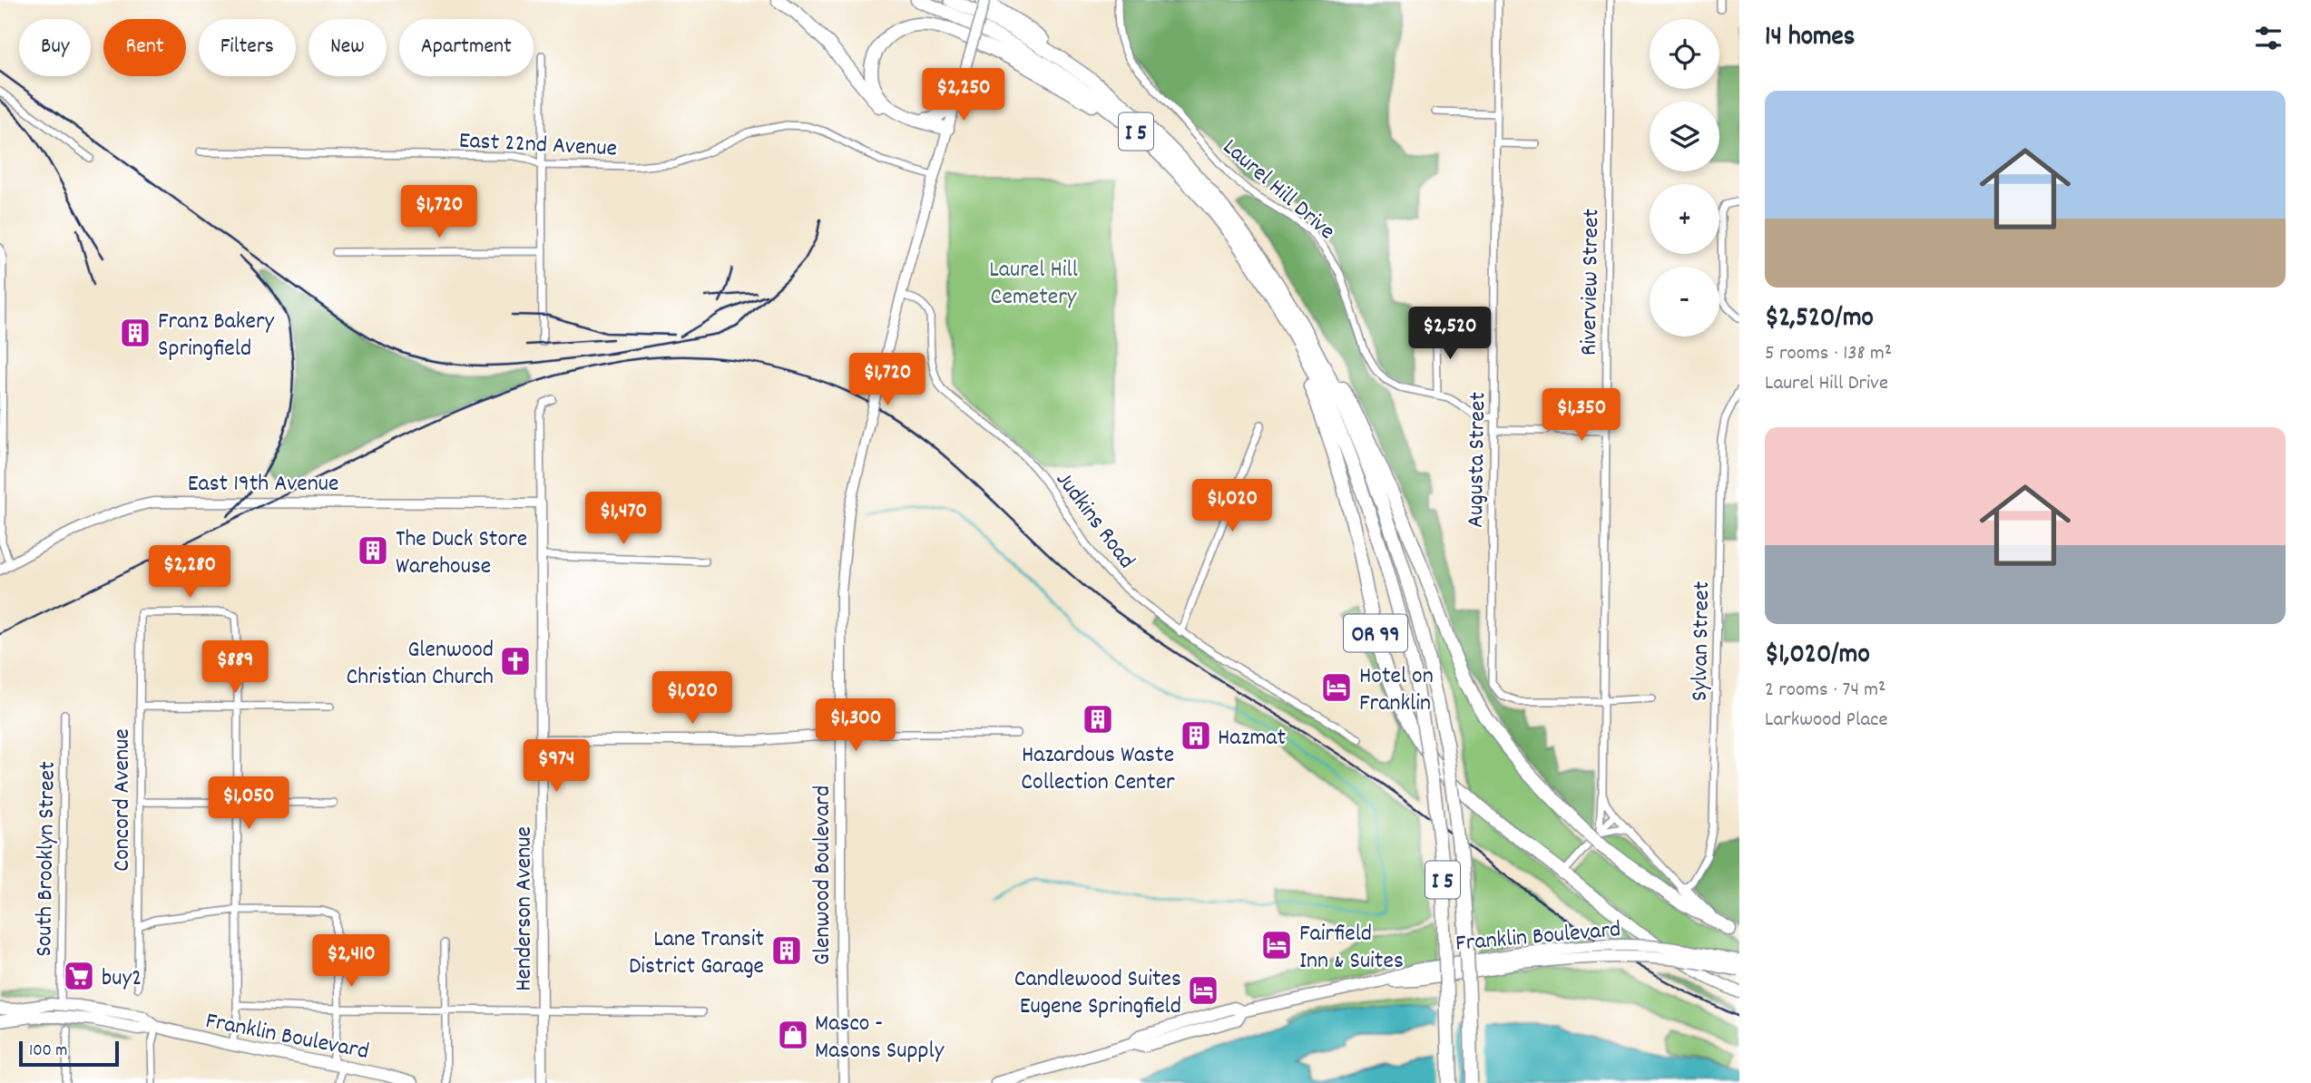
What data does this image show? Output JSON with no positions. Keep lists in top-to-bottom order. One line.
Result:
{"streets":{"highway":["I 5","OR 99"],"main road":["Franklin Boulevard"],"street":["East 22nd Avenue","Laurel Hill Drive","Riverview Street","Augusta Street","East 19th Avenue","Judkins Road","Sylvan Street","Concord Avenue","South Brooklyn Street","Glenwood Boulevard","Henderson Avenue"]},"crossings":[["I 5","OR 99"],["East 22nd Avenue","Glenwood Boulevard"],["Laurel Hill Drive","Augusta Street"],["Riverview Street","Augusta Street"],["Riverview Street","Sylvan Street"],["East 19th Avenue","Henderson Avenue"],["Judkins Road","Glenwood Boulevard"],["South Brooklyn Street","Franklin Boulevard"]],"parks":["Laurel Hill Cemetery"],"places":{"building":["Franz Bakery Springfield","The Duck Store Warehouse","Hazardous Waste Collection Center","Hazmat","Lane Transit District Garage"],"church":["Glenwood Christian Church"],"hotel":["Hotel on Franklin","Fairfield Inn & Suites","Candlewood Suites Eugene Springfield"],"supermarket":["buy2"],"shop":["Masco - Masons Supply"]},"scale_bar":"100 m","page":{"heading":"14 homes","map_buttons":["+","−"],"chip":["Buy","Rent","Filters","New","Apartment"],"price":["$2,250","$1,720","$2,520","$1,720","$1,350","$1,020","$1,470","$2,280","$889","$1,020","$1,300","$974","$1,050","$2,410"],"list":[{"name":"$2,520/mo","note":"5 rooms · 138 m² · Laurel Hill Drive"},{"name":"$1,020/mo","note":"2 rooms · 74 m² · Larkwood Place"}],"scale":"100 m"}}
